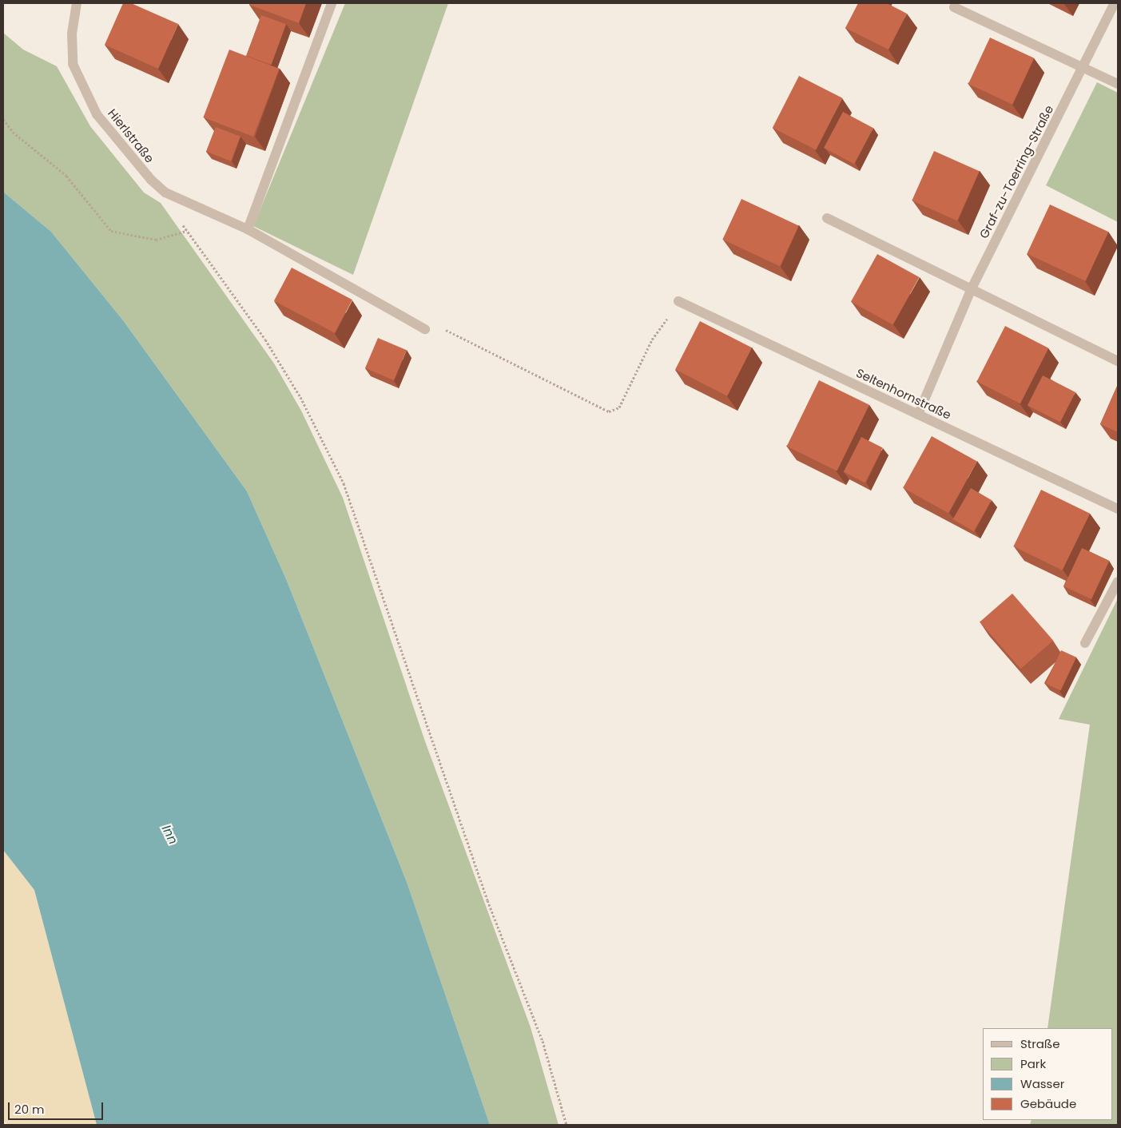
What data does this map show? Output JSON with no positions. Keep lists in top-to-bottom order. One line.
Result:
{"streets":{"street":["Hierlstraße","Graf-zu-Toerring-Straße","Seltenhornstraße"]},"crossings":[["Graf-zu-Toerring-Straße","Seltenhornstraße"]],"water":["Inn"],"legend":["Straße","Park","Wasser","Gebäude"],"scale_bar":"20 m"}
